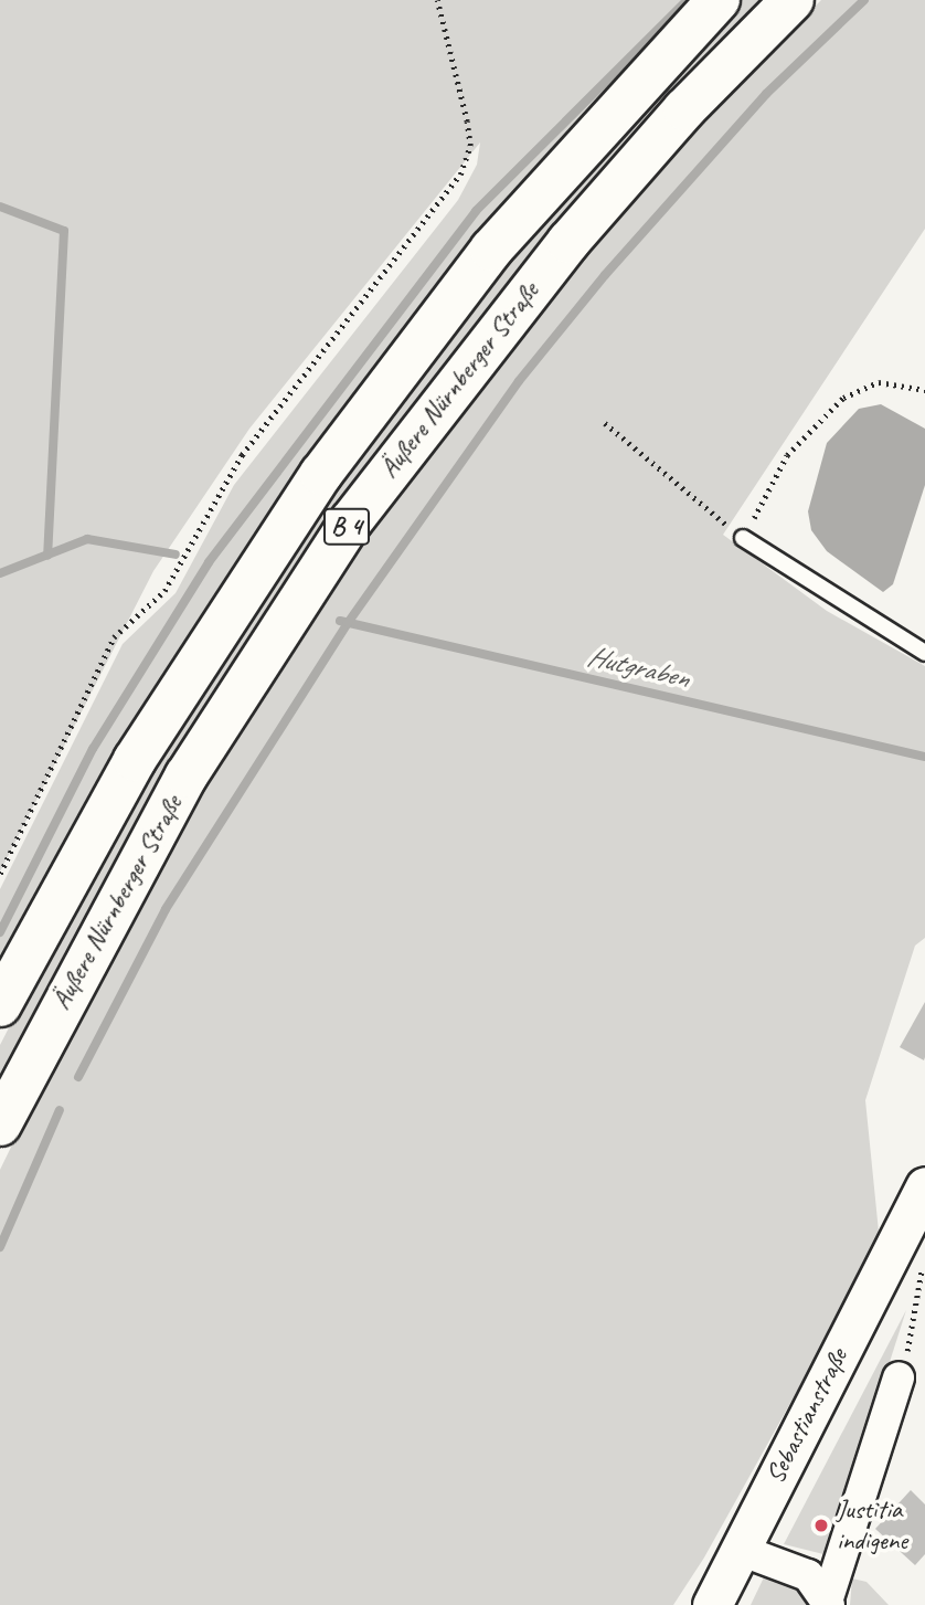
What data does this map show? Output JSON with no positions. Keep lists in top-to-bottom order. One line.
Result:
{"streets":{"highway":["Äußere Nürnberger Straße","B 4"],"street":["Sebastianstraße"]},"water":["Hutgraben"],"places":["Justitia indigene"]}
